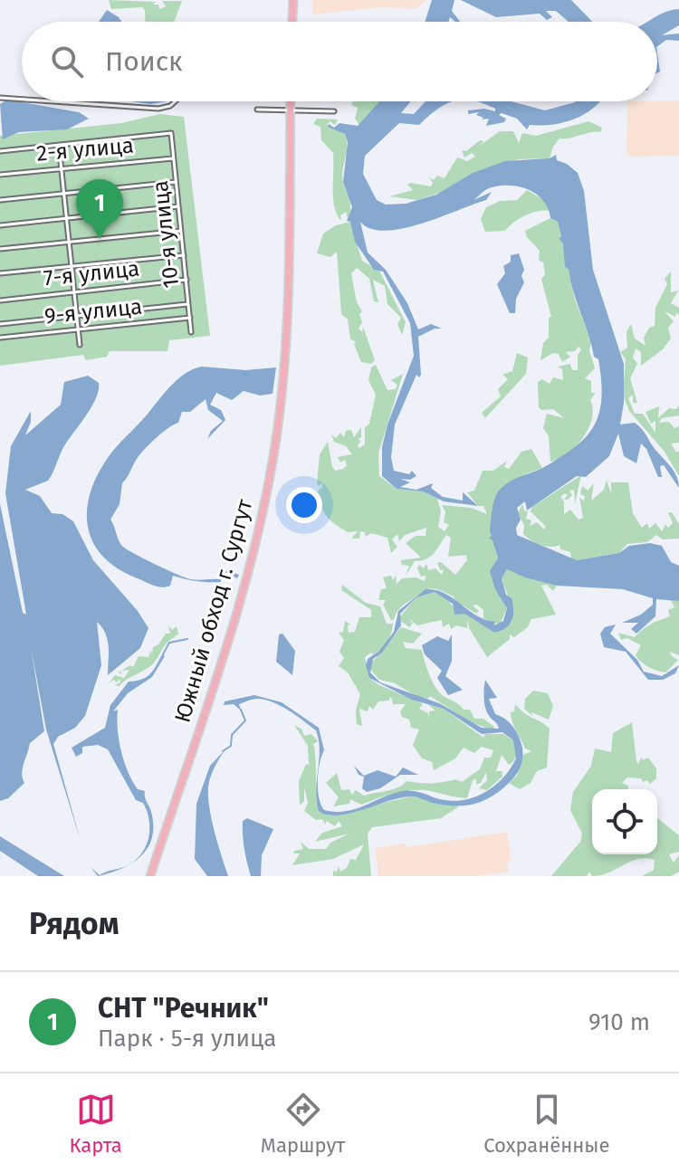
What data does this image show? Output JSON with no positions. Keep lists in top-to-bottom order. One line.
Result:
{"streets":{"highway":["Южный обход г. Сургут"],"street":["2-я улица","10-я улица","7-я улица","9-я улица"]},"crossings":[["2-я улица","10-я улица"],["10-я улица","7-я улица"],["10-я улица","9-я улица"]],"page":{"search":"Поиск","pins":"1","heading":"Рядом","list":[{"mark":"1","name":"СНТ \"Речник\"","note":"Парк · 5-я улица","value":"910 m"}],"nav":["Карта","Маршрут","Сохранённые"]}}
